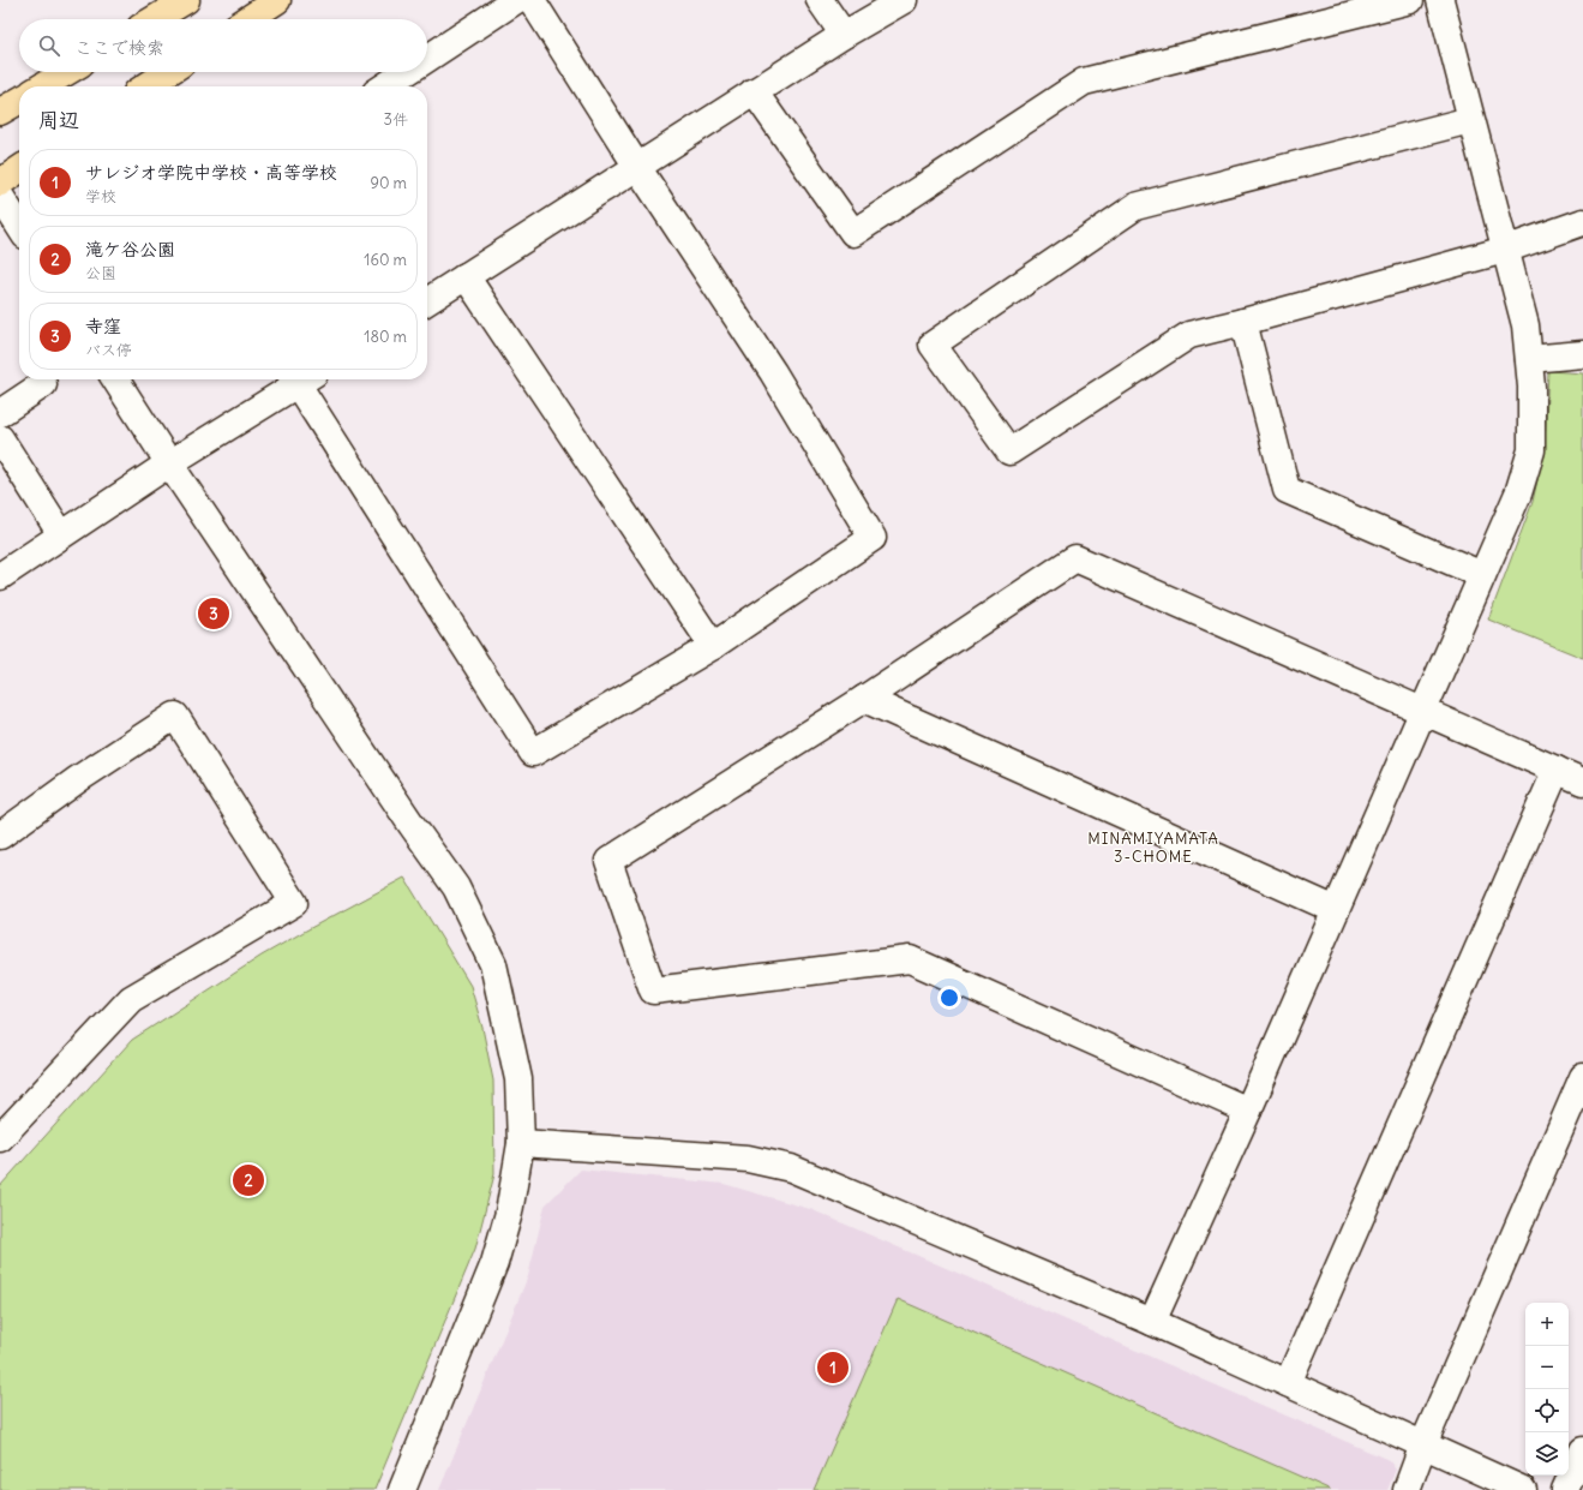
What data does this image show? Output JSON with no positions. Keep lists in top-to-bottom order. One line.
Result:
{"districts":["MINAMIYAMATA 3-CHOME"],"page":{"search":"ここで検索","heading":["周辺","3件"],"list":[{"mark":"1","name":"サレジオ学院中学校・高等学校","note":"学校","value":"90 m"},{"mark":"2","name":"滝ケ谷公園","note":"公園","value":"160 m"},{"mark":"3","name":"寺窪","note":"バス停","value":"180 m"}],"pins":["3","2","1"],"map_buttons":["+","−"]}}
